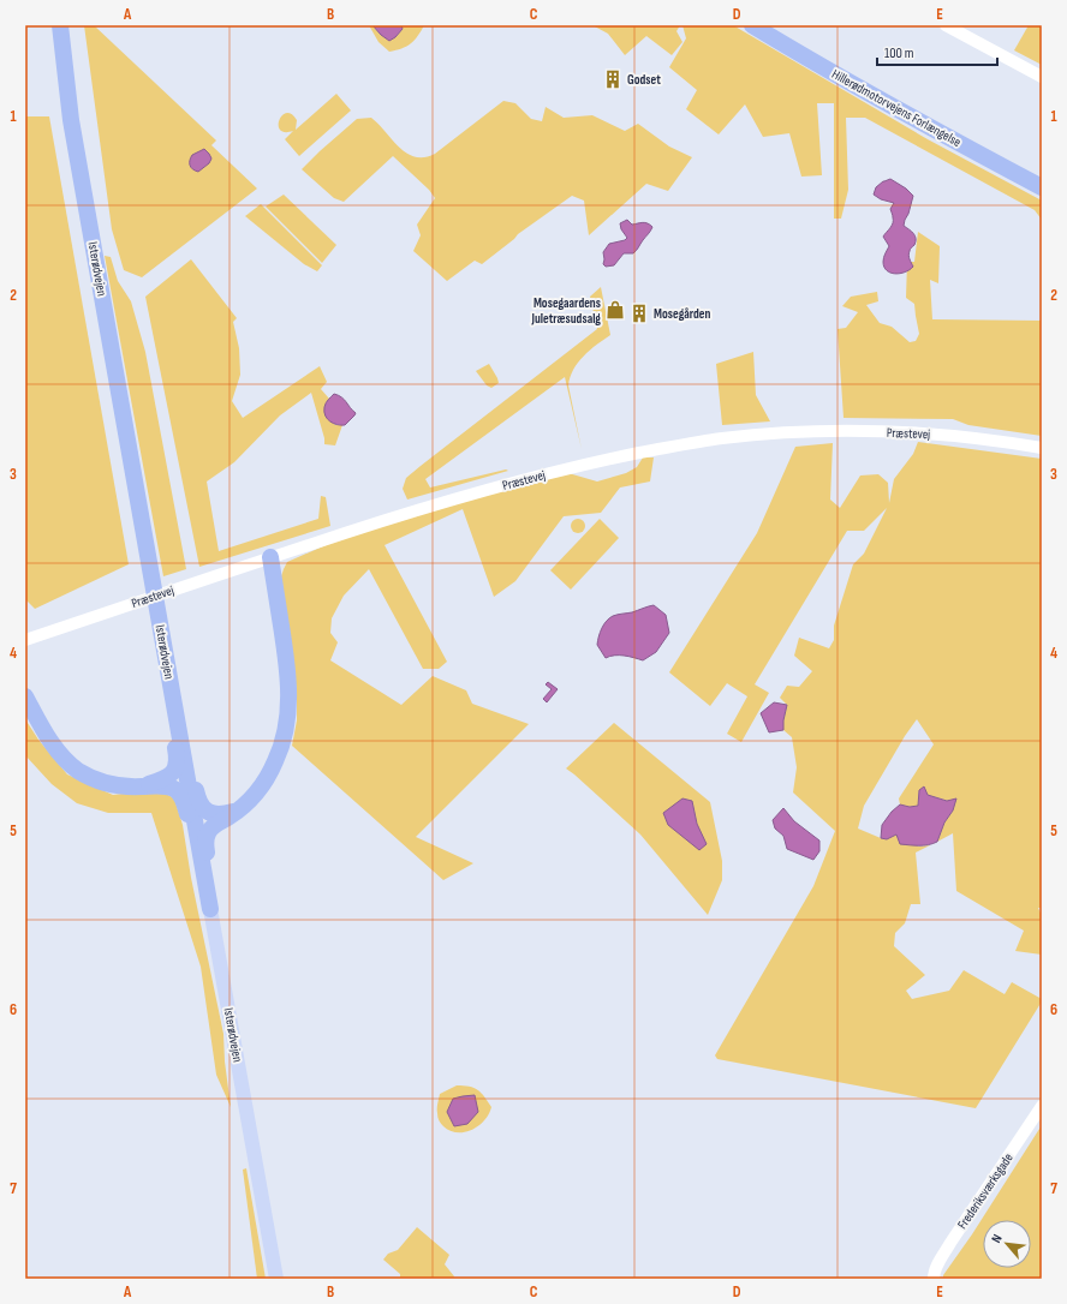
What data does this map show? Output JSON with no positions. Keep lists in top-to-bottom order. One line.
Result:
{"streets":{"highway":["Hillerødmotorvejens Forlængelse","Isterødvejen"],"street":["Præstevej","Frederiksværksgade"]},"places":{"building":["Godset","Mosegården"],"shop":["Mosegaardens Juletræsudsalg"]},"scale_bar":"100 m","north":"top left","grid":{"columns":["A","B","C","D","E"],"rows":["1","2","3","4","5","6","7"]}}
